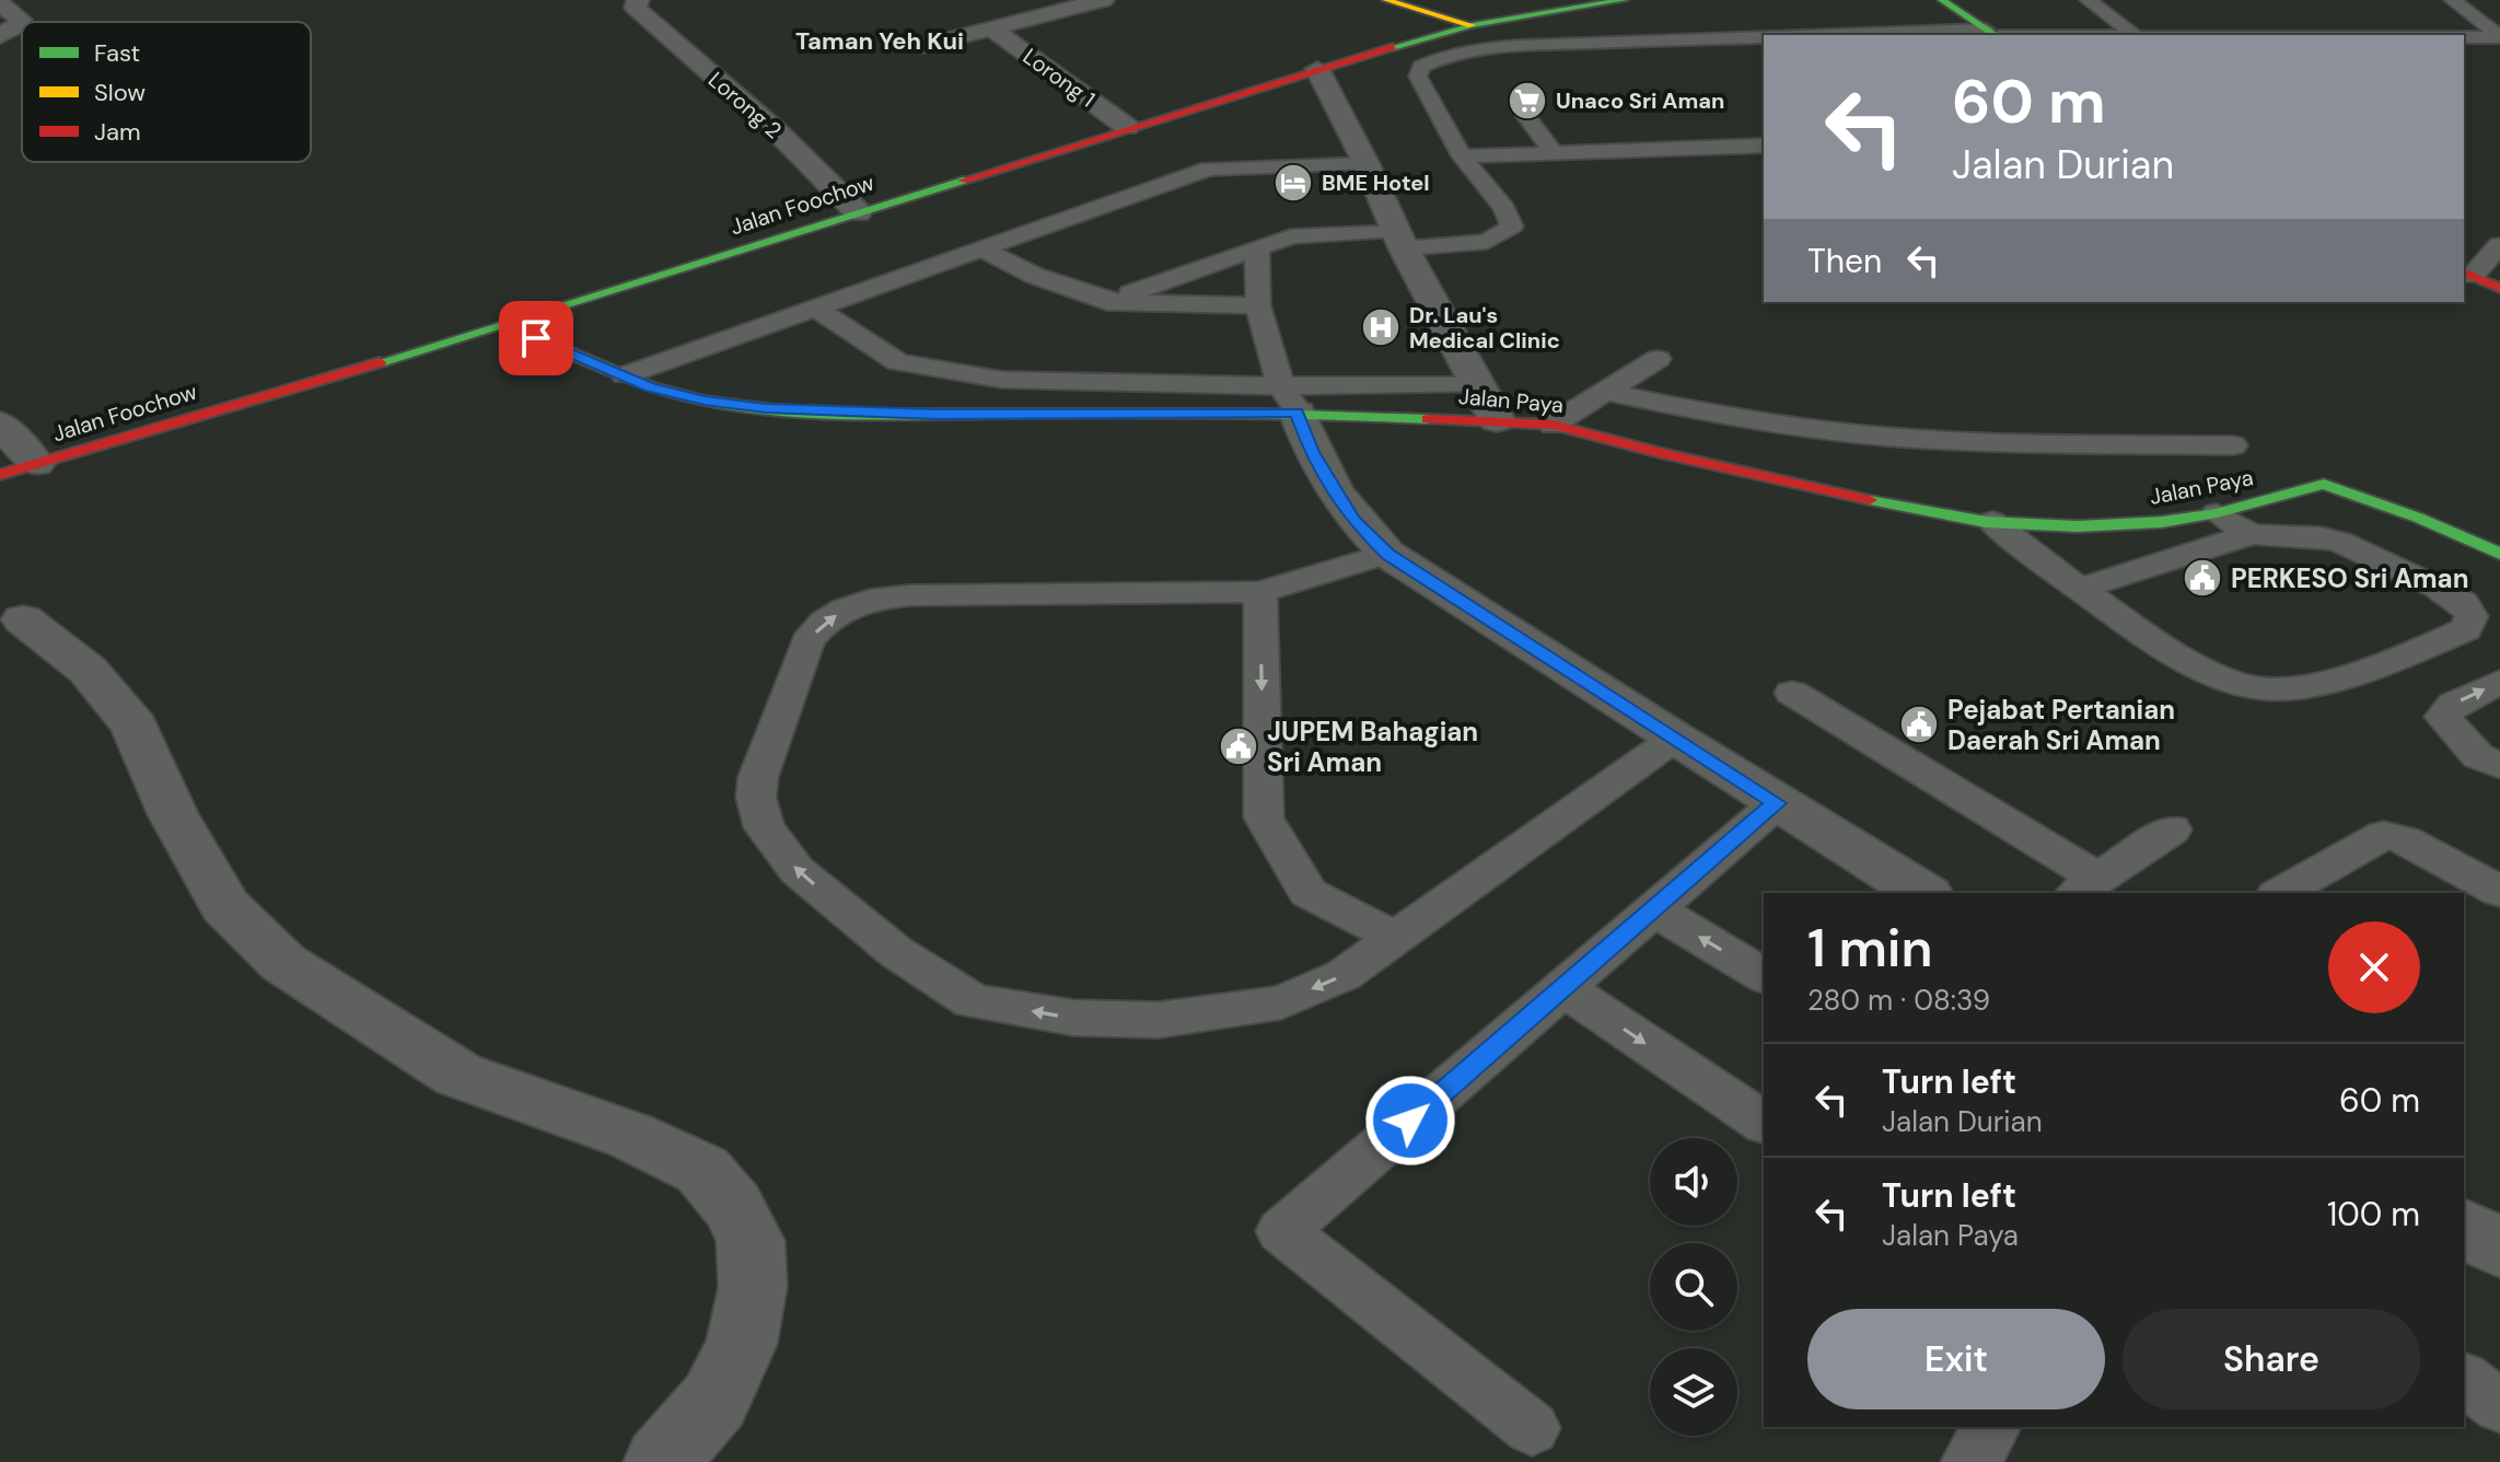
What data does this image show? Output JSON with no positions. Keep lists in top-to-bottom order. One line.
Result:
{"streets":{"street":["Lorong 1","Lorong 2","Jalan Foochow","Jalan Paya"]},"crossings":[["Lorong 1","Jalan Foochow"],["Lorong 2","Jalan Foochow"],["Jalan Foochow","Jalan Paya"]],"districts":["Taman Yeh Kui"],"places":{"supermarket":["Unaco Sri Aman"],"hotel":["BME Hotel"],"hospital":["Dr. Lau's Medical Clinic"],"public building":["PERKESO Sri Aman","Pejabat Pertanian Daerah Sri Aman","JUPEM Bahagian Sri Aman"]},"legend":["Fast","Slow","Jam"],"page":{"turn":["60 m","Jalan Durian"],"then":"Then","heading":["1 min","280 m · 08:39"],"list":[{"name":"Turn left","note":"Jalan Durian","value":"60 m"},{"name":"Turn left","note":"Jalan Paya","value":"100 m"}],"buttons":["Exit","Share"]}}
